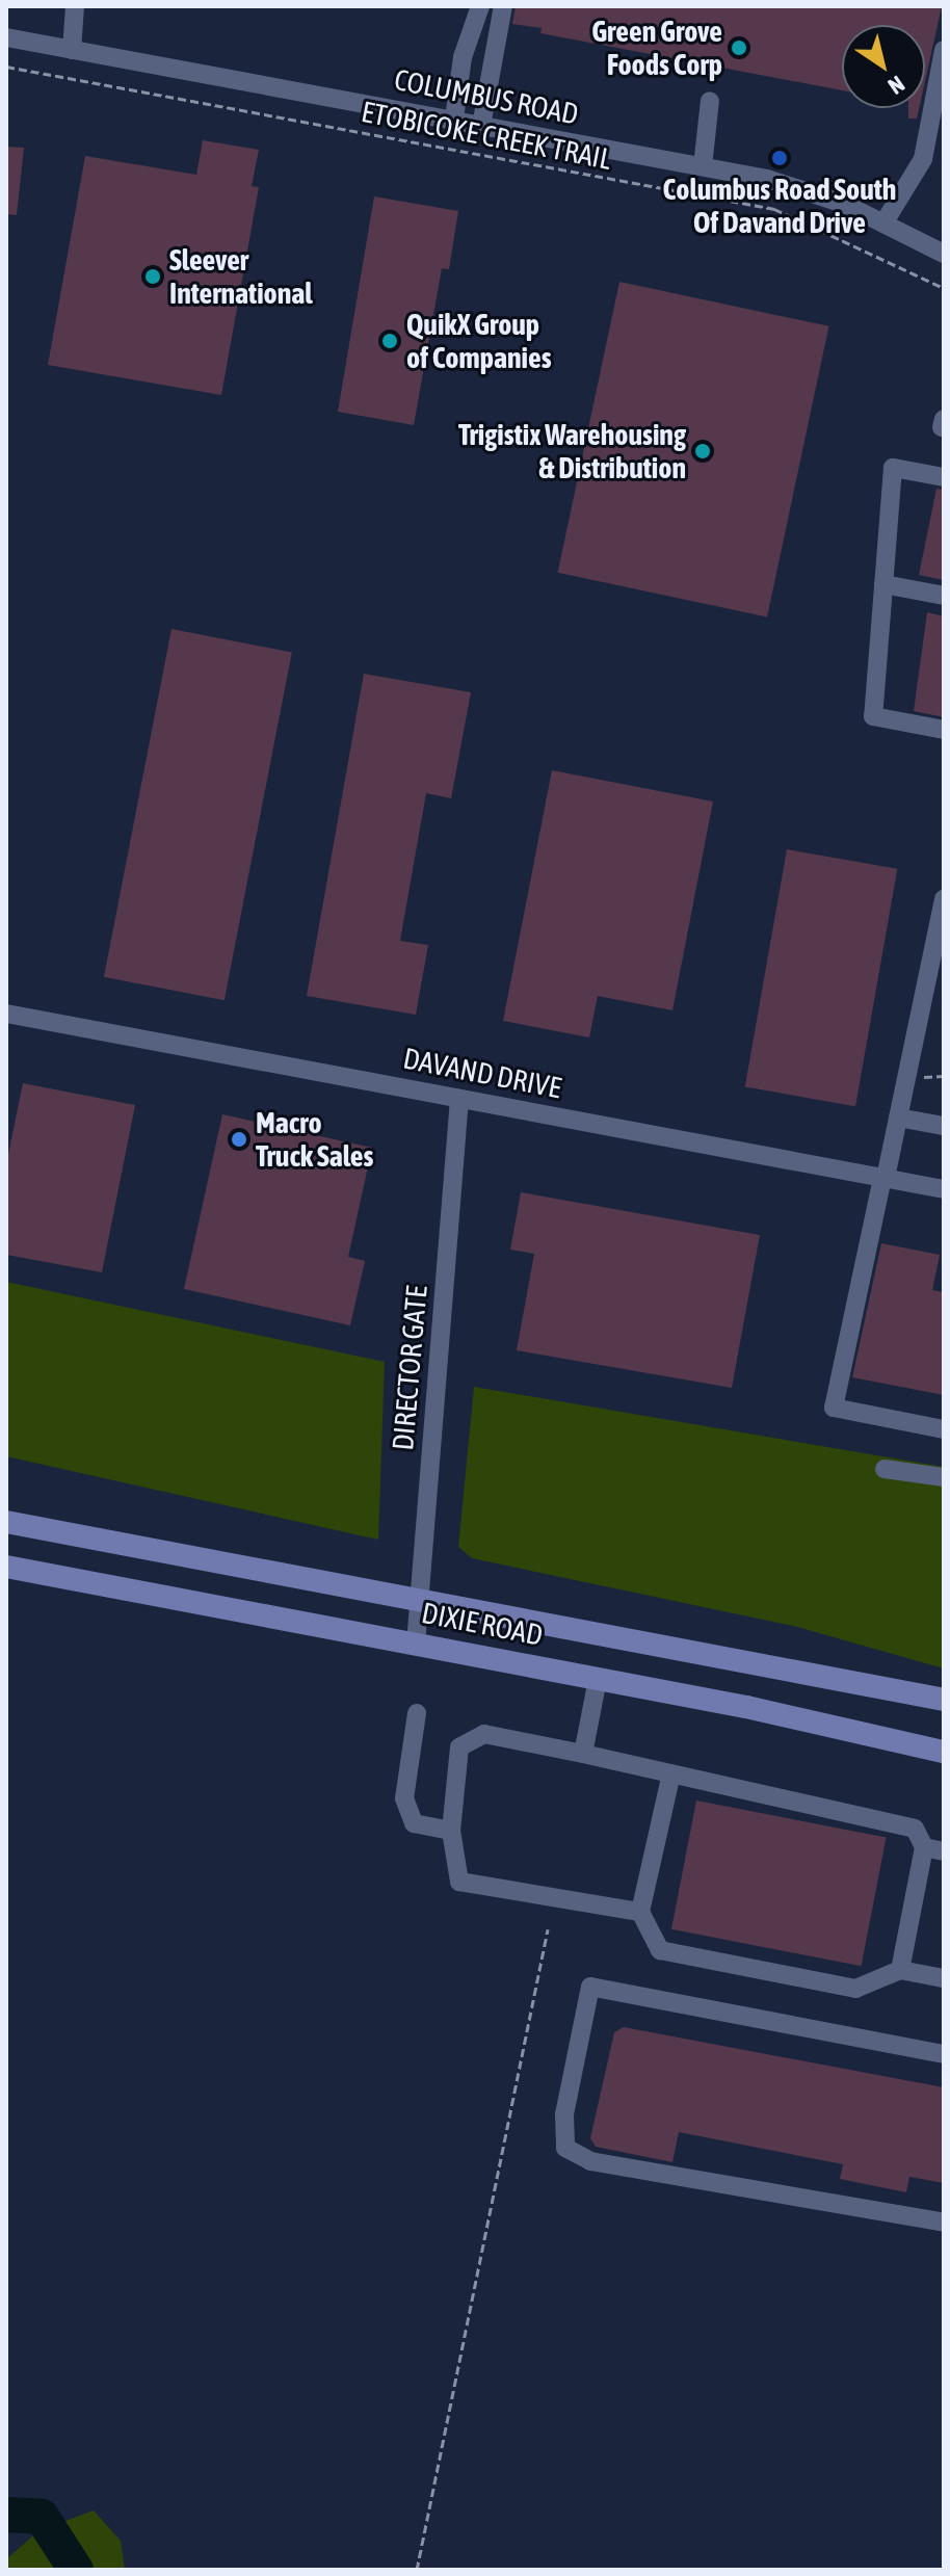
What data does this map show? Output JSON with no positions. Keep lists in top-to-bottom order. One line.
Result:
{"streets":{"main road":["DIXIE ROAD"],"street":["COLUMBUS ROAD","DAVAND DRIVE","DIRECTOR GATE"],"path":["ETOBICOKE CREEK TRAIL"]},"crossings":[["DAVAND DRIVE","DIRECTOR GATE"],["DIRECTOR GATE","DIXIE ROAD"]],"places":["Green Grove Foods Corp","Columbus Road South Of Davand Drive","Sleever International","QuikX Group of Companies","Trigistix Warehousing & Distribution","Macro Truck Sales"],"north":"bottom right"}
